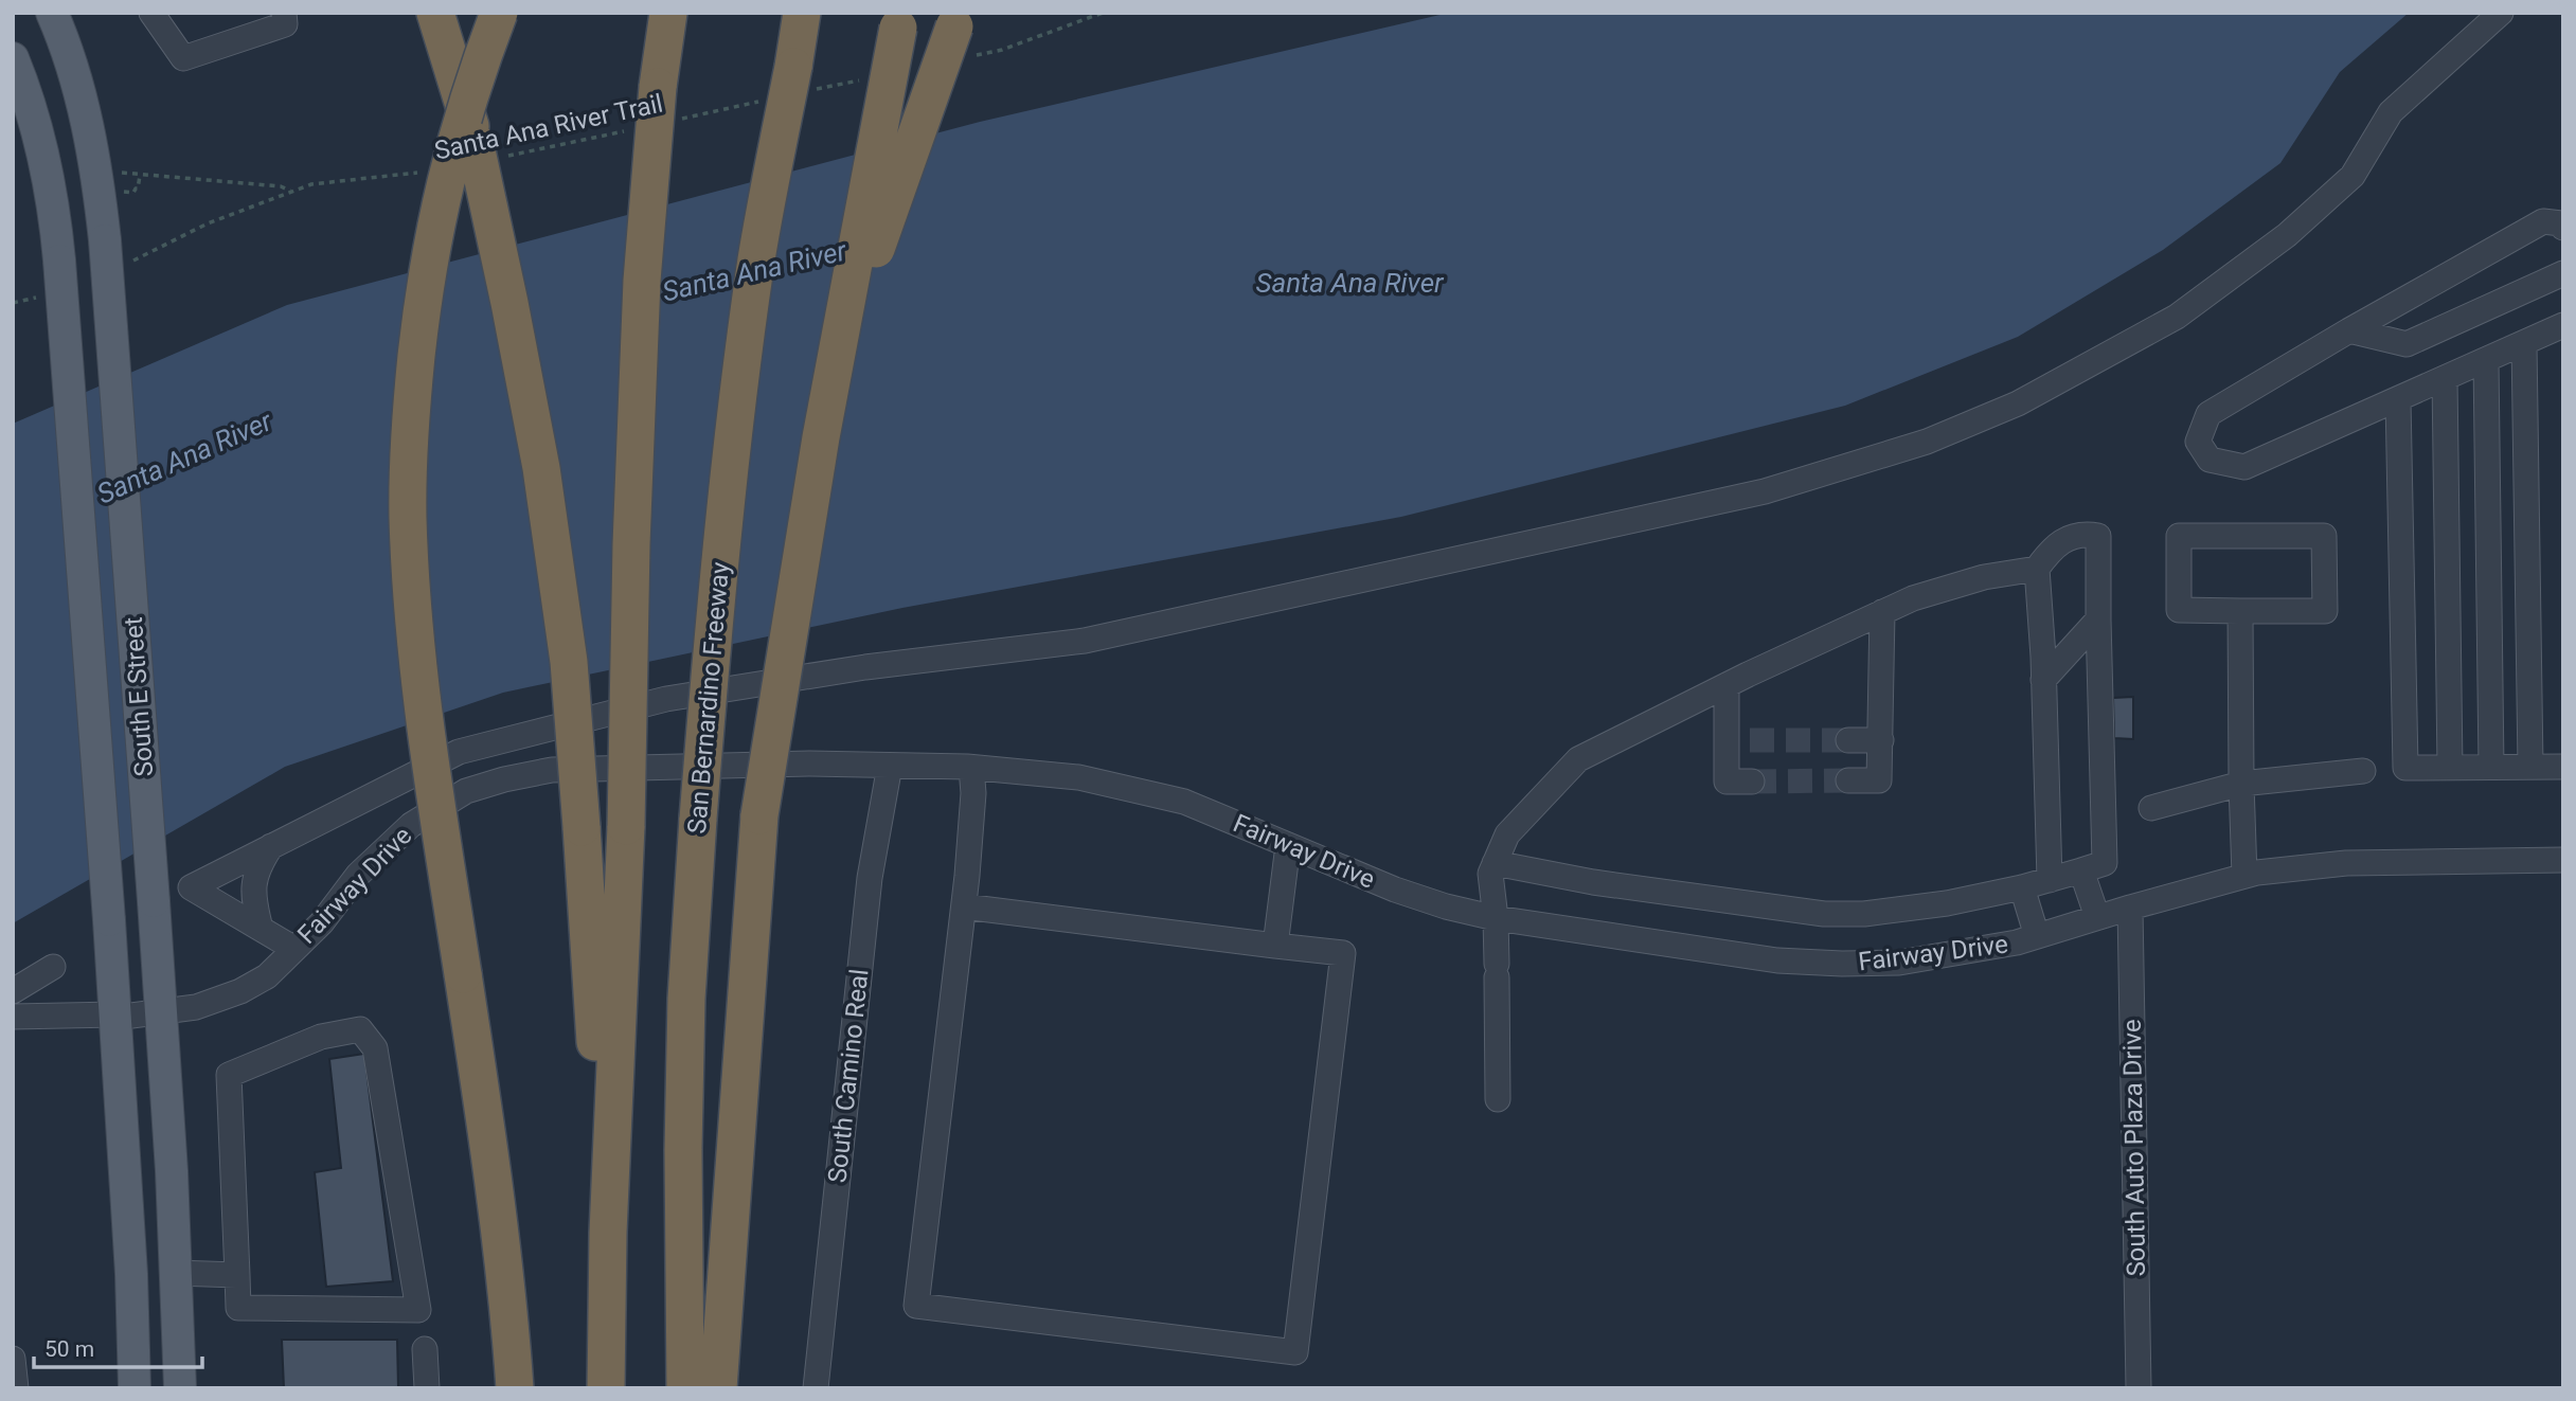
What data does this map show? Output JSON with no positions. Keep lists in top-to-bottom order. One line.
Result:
{"streets":{"highway":["San Bernardino Freeway"],"main road":["South E Street"],"street":["Fairway Drive","South Camino Real","South Auto Plaza Drive"],"path":["Santa Ana River Trail"]},"crossings":[["South E Street","Fairway Drive"],["Fairway Drive","South Camino Real"],["Fairway Drive","South Auto Plaza Drive"]],"water":["Santa Ana River"],"scale_bar":"50 m"}
